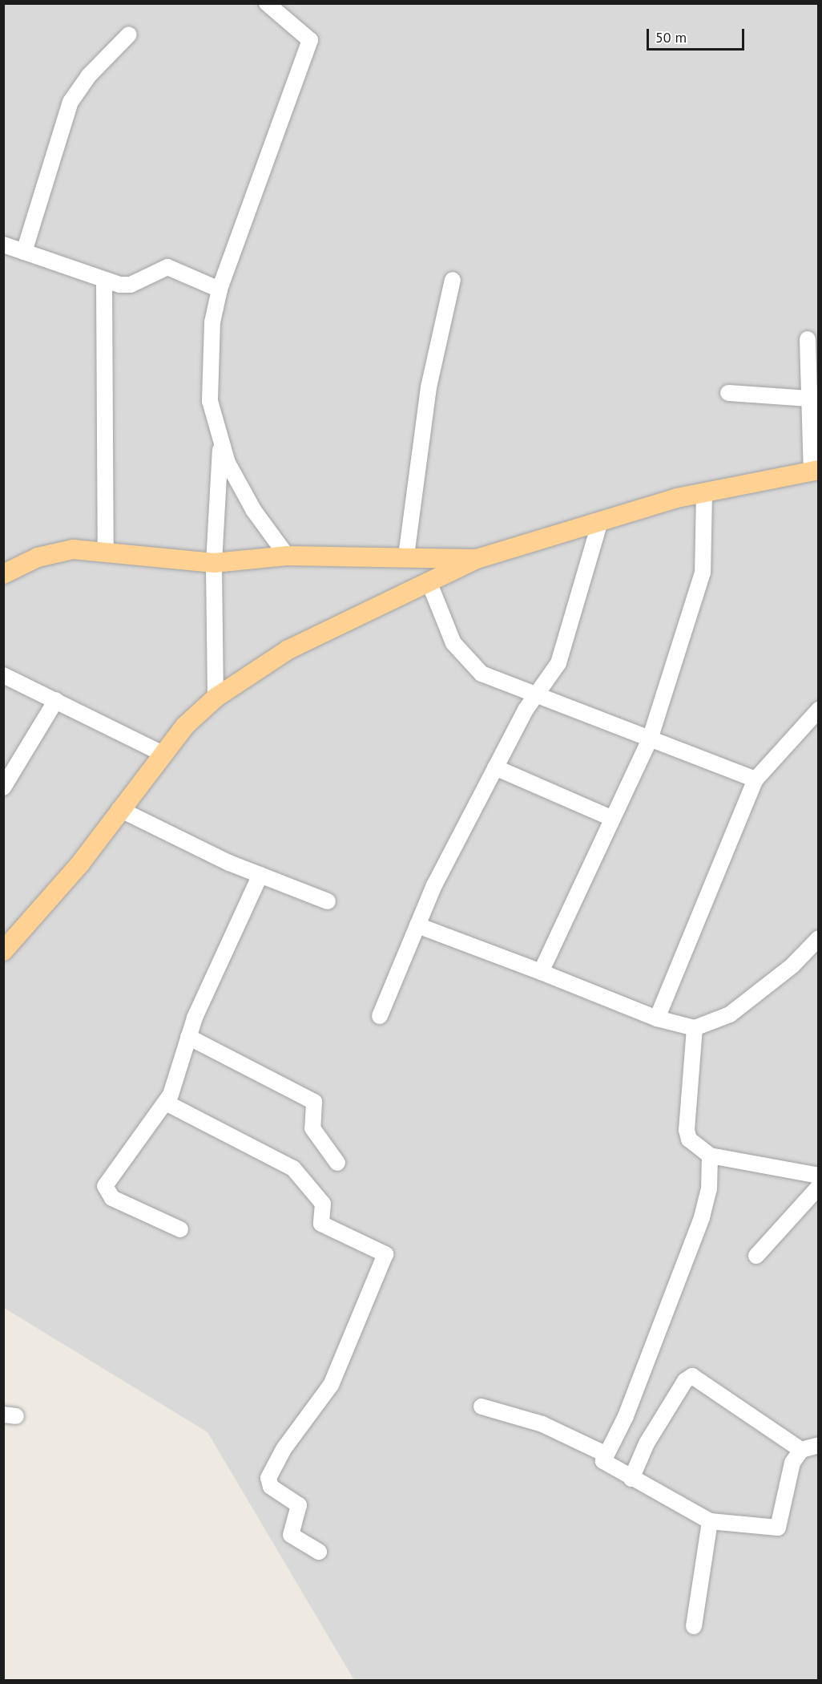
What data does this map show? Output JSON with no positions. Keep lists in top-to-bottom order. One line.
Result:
{"scale_bar":"50 m"}
